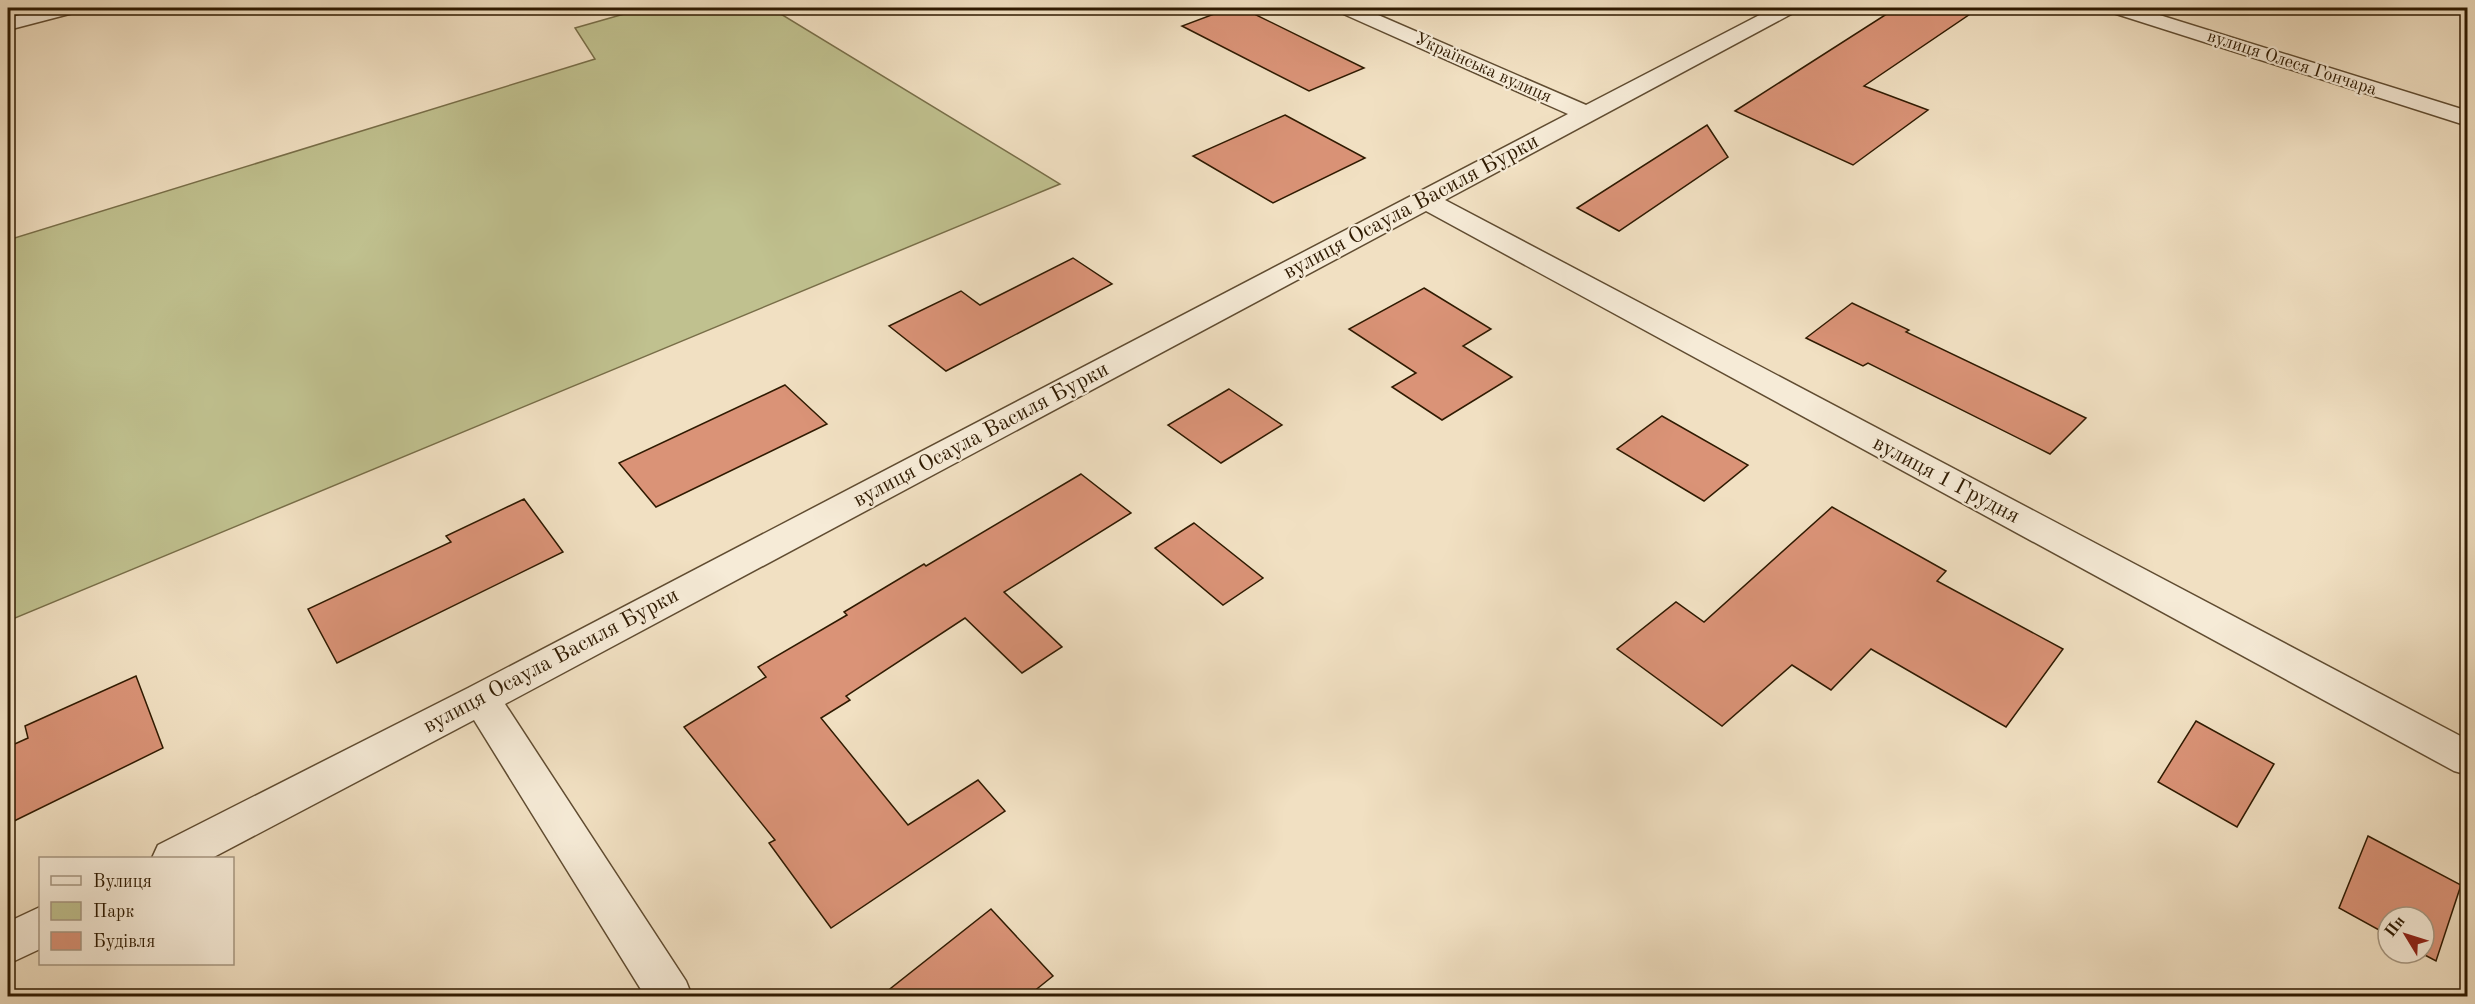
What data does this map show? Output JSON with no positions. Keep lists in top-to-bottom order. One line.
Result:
{"streets":{"street":["вулиця Олеся Гончара","Українська вулиця","вулиця Осаула Василя Бурки","вулиця 1 Грудня"]},"crossings":[["Українська вулиця","вулиця Осаула Василя Бурки"],["вулиця Осаула Василя Бурки","вулиця 1 Грудня"]],"legend":["Вулиця","Парк","Будівля"],"north":"top left"}
